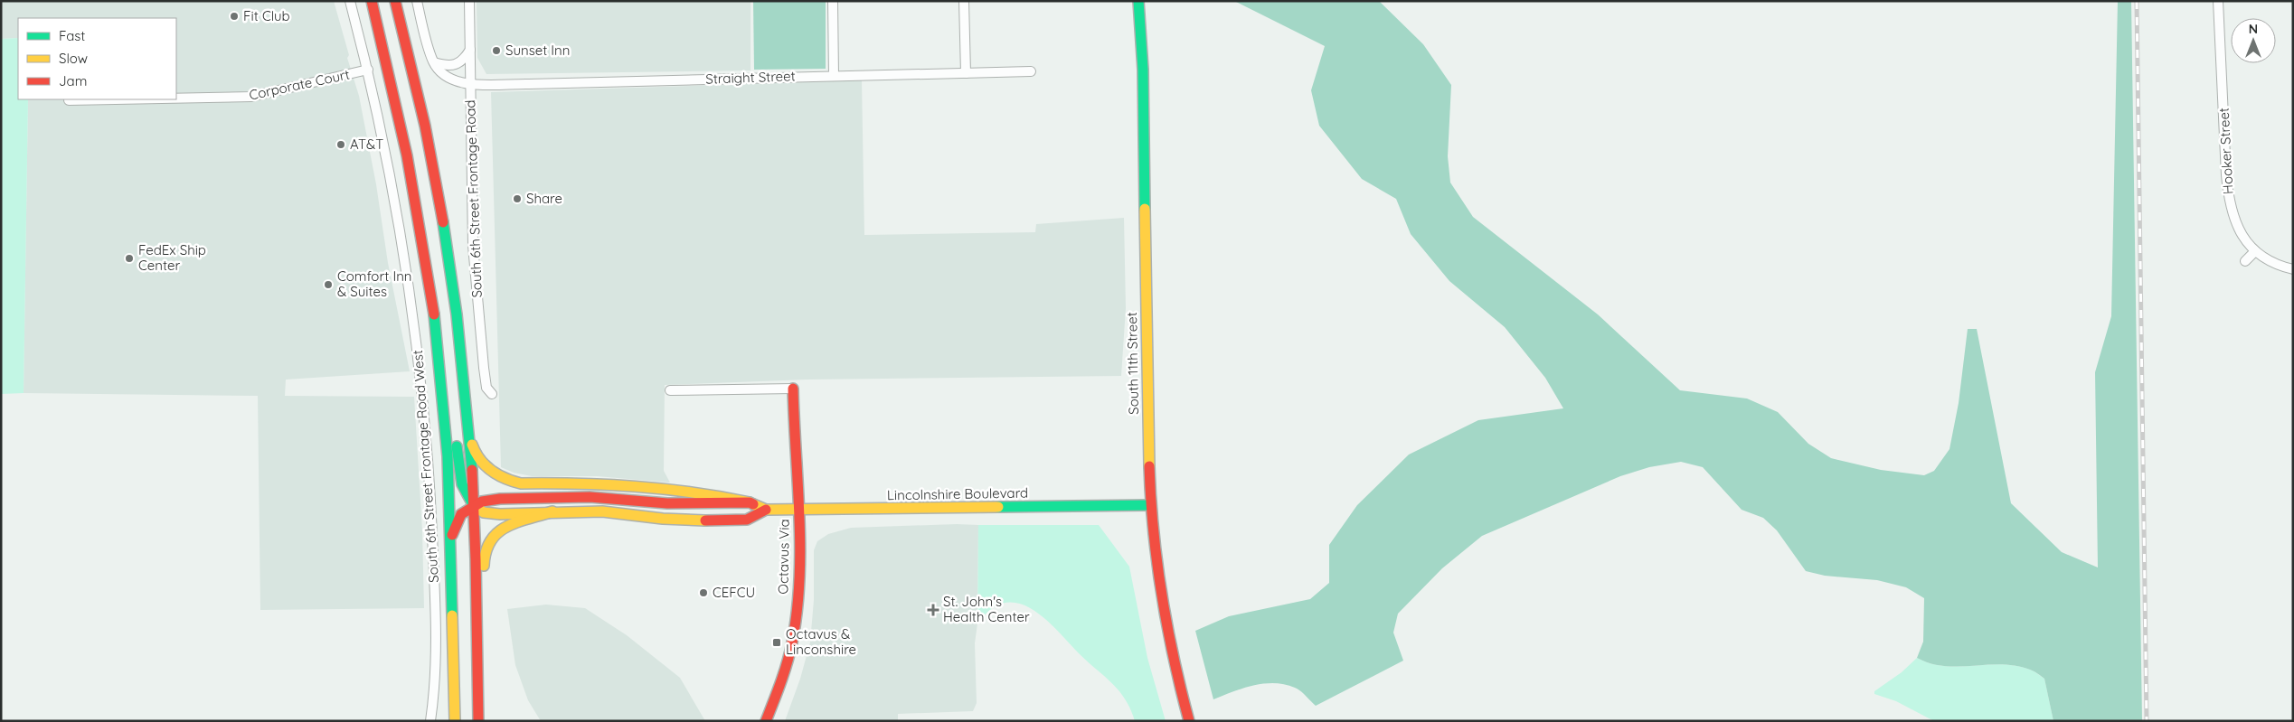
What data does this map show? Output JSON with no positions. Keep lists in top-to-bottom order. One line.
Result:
{"streets":{"main road":["South 11th Street","Lincolnshire Boulevard","Octavus Via"],"street":["Straight Street","Corporate Court","Hooker Street","South 6th Street Frontage Road","South 6th Street Frontage Road West"]},"crossings":[["Straight Street","South 6th Street Frontage Road"],["Corporate Court","South 6th Street Frontage Road West"],["South 11th Street","Lincolnshire Boulevard"],["Lincolnshire Boulevard","Octavus Via"]],"places":{"other":["Fit Club","Sunset Inn","AT&T","Share","FedEx Ship Center","Comfort Inn & Suites","CEFCU"],"health":["St. John's Health Center"],"transit":["Octavus & Linconshire"]},"legend":["Fast","Slow","Jam"],"north":"top"}
